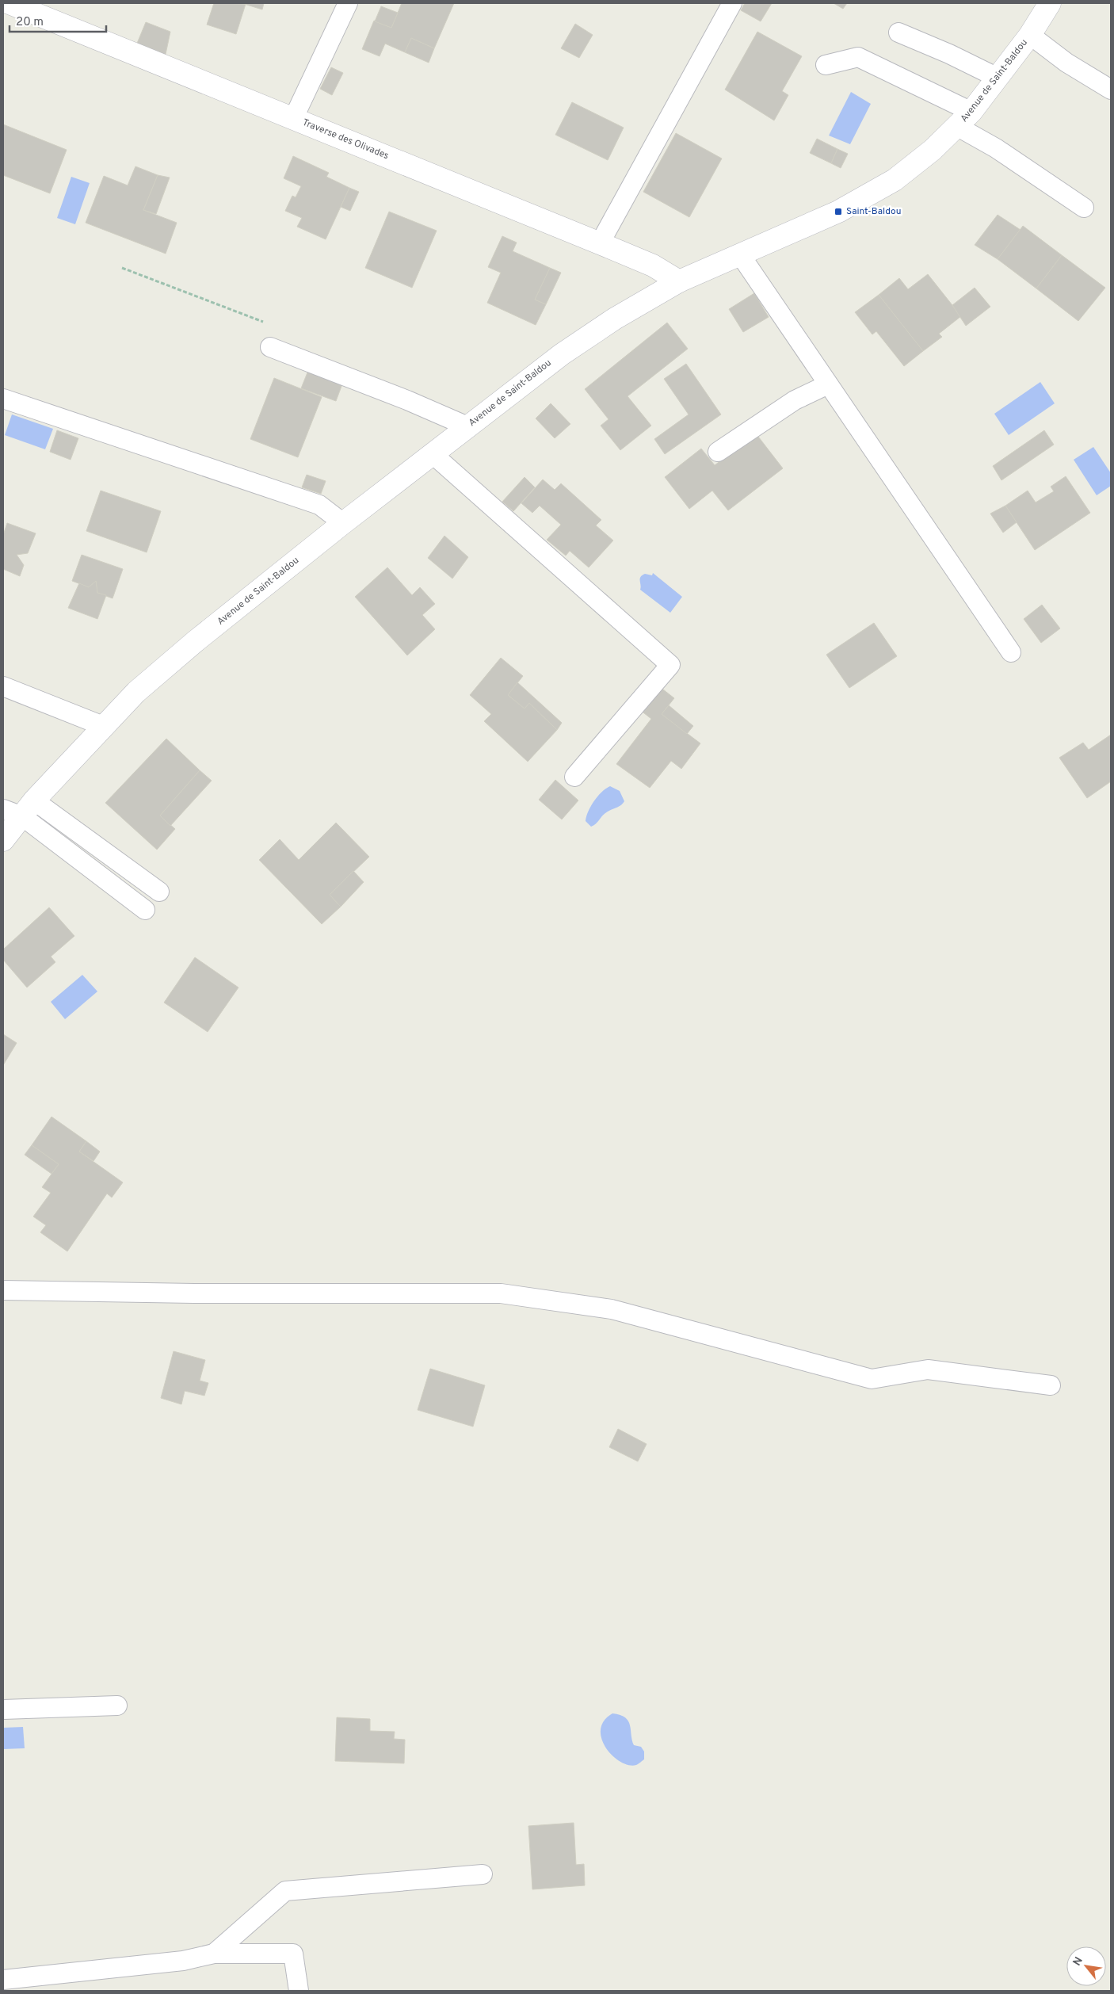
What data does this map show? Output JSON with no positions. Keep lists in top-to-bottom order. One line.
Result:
{"streets":{"street":["Avenue de Saint-Baldou","Traverse des Olivades"]},"crossings":[["Avenue de Saint-Baldou","Traverse des Olivades"]],"places":{"transit":["Saint-Baldou"]},"scale_bar":"20 m","north":"top left"}
